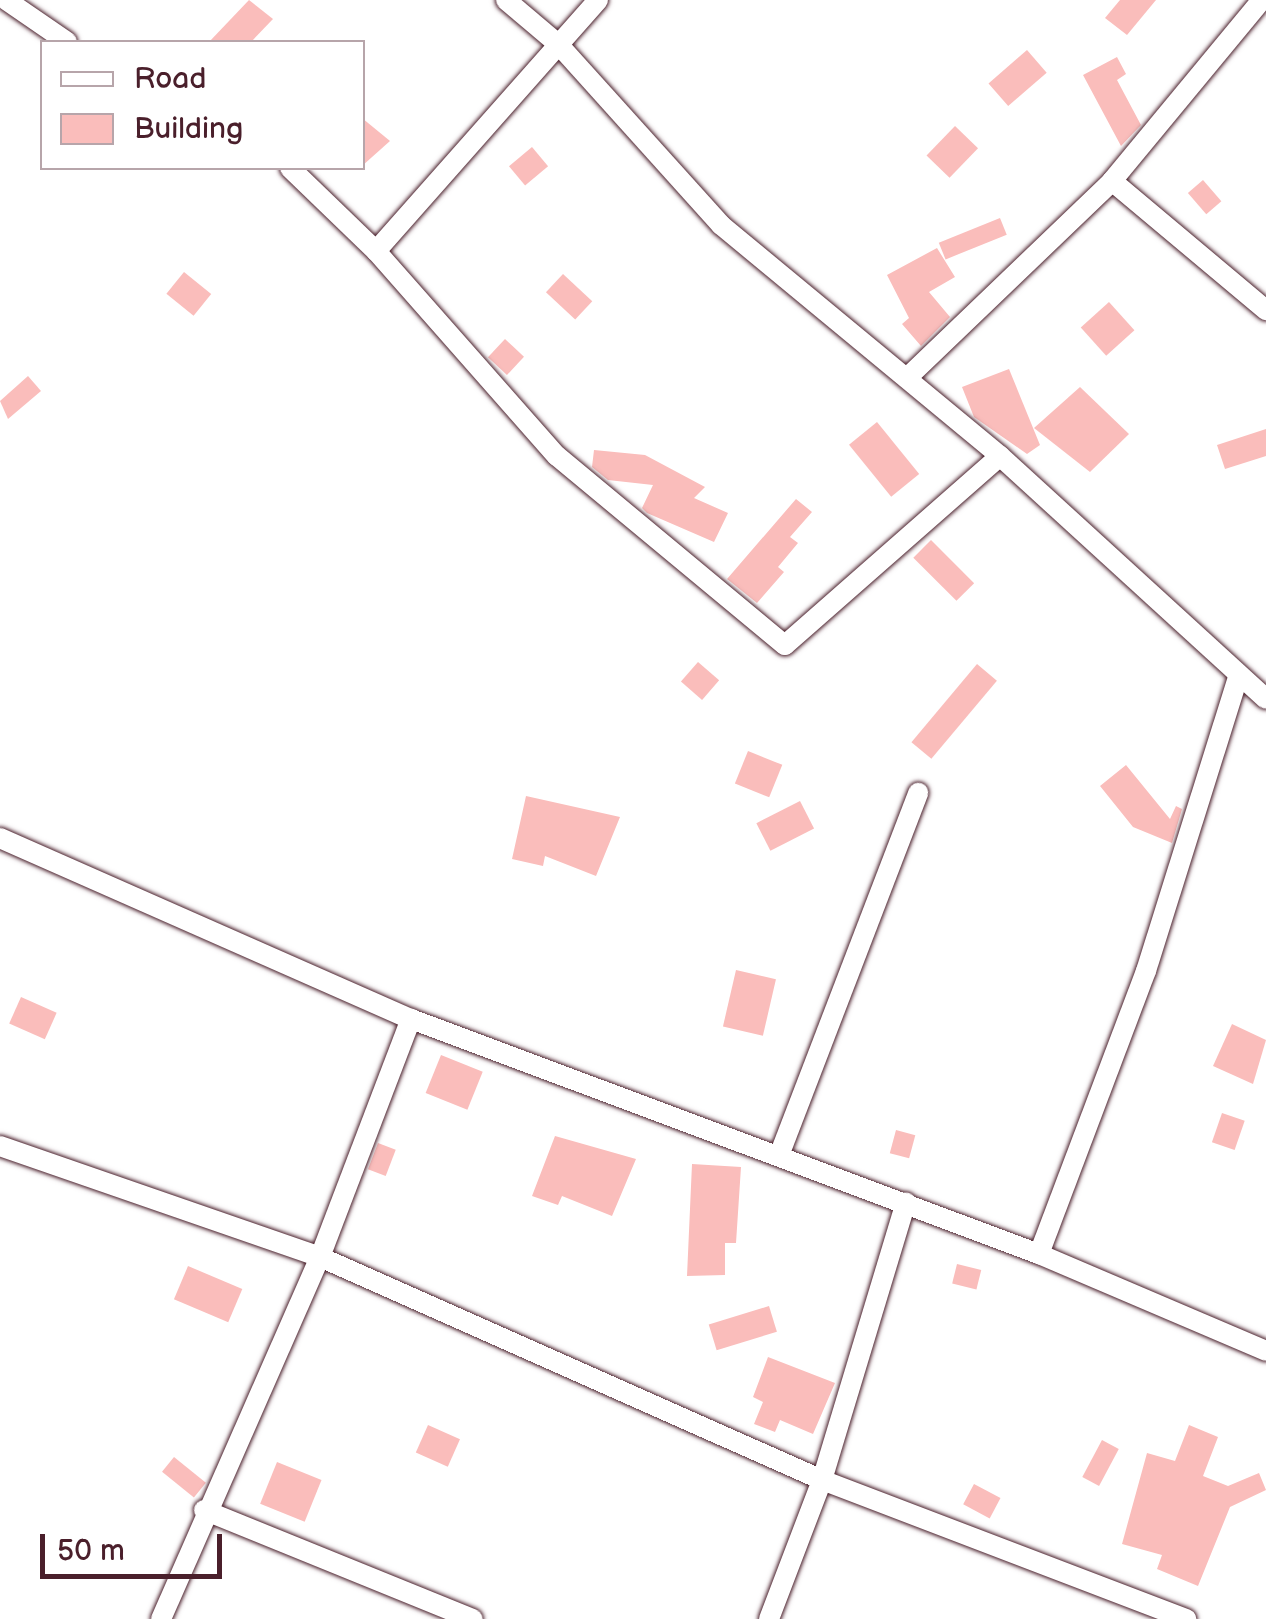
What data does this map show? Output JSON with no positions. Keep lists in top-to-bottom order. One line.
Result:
{"legend":["Road","Building"],"scale_bar":"50 m"}
